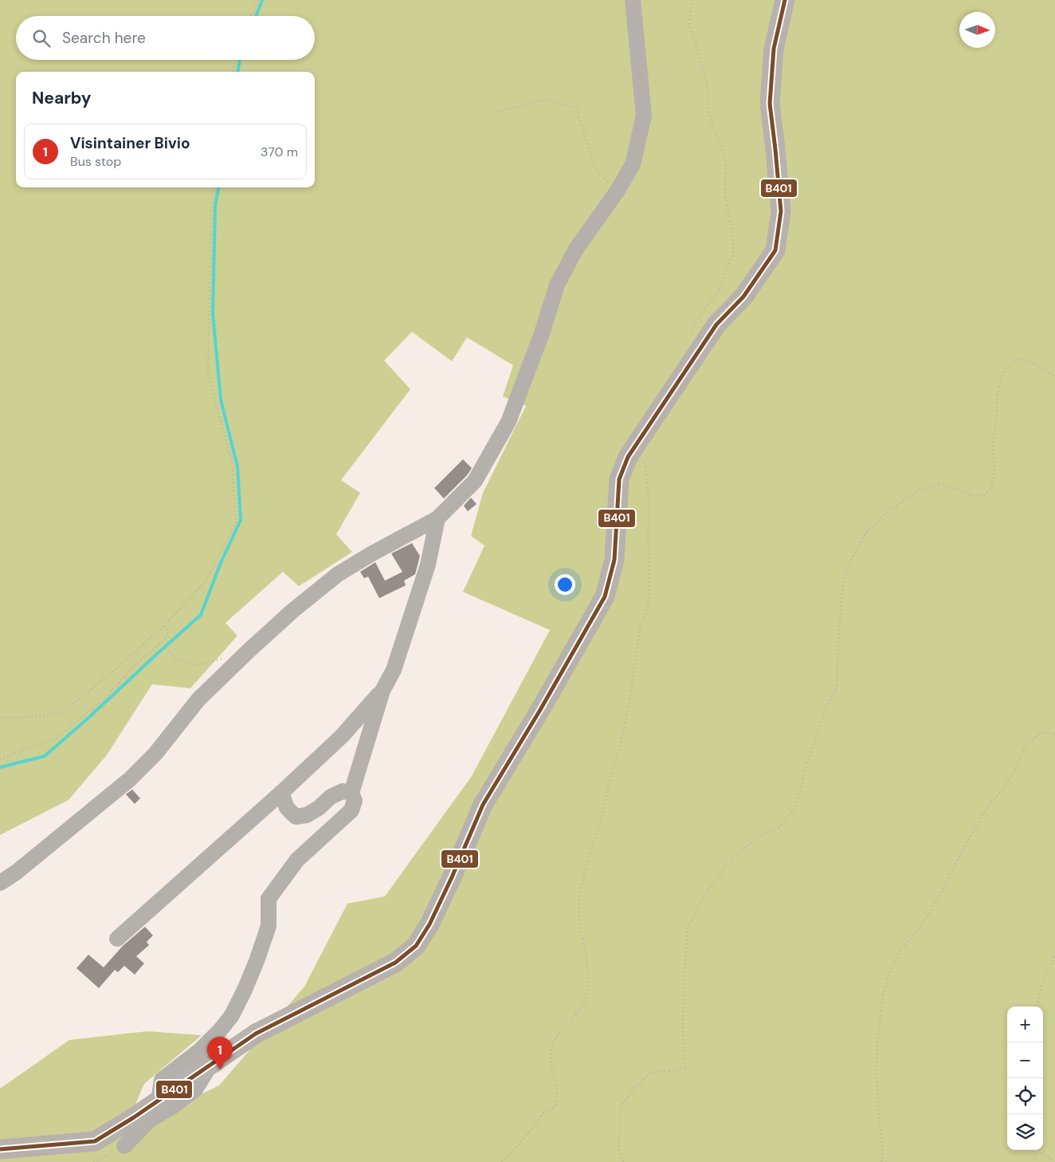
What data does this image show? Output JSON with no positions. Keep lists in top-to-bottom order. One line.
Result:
{"lines":["transit line B401"],"north":"right","page":{"search":"Search here","heading":"Nearby","list":[{"mark":"1","name":"Visintainer Bivio","note":"Bus stop","value":"370 m"}],"map_buttons":["+","−"],"pins":"1"}}
